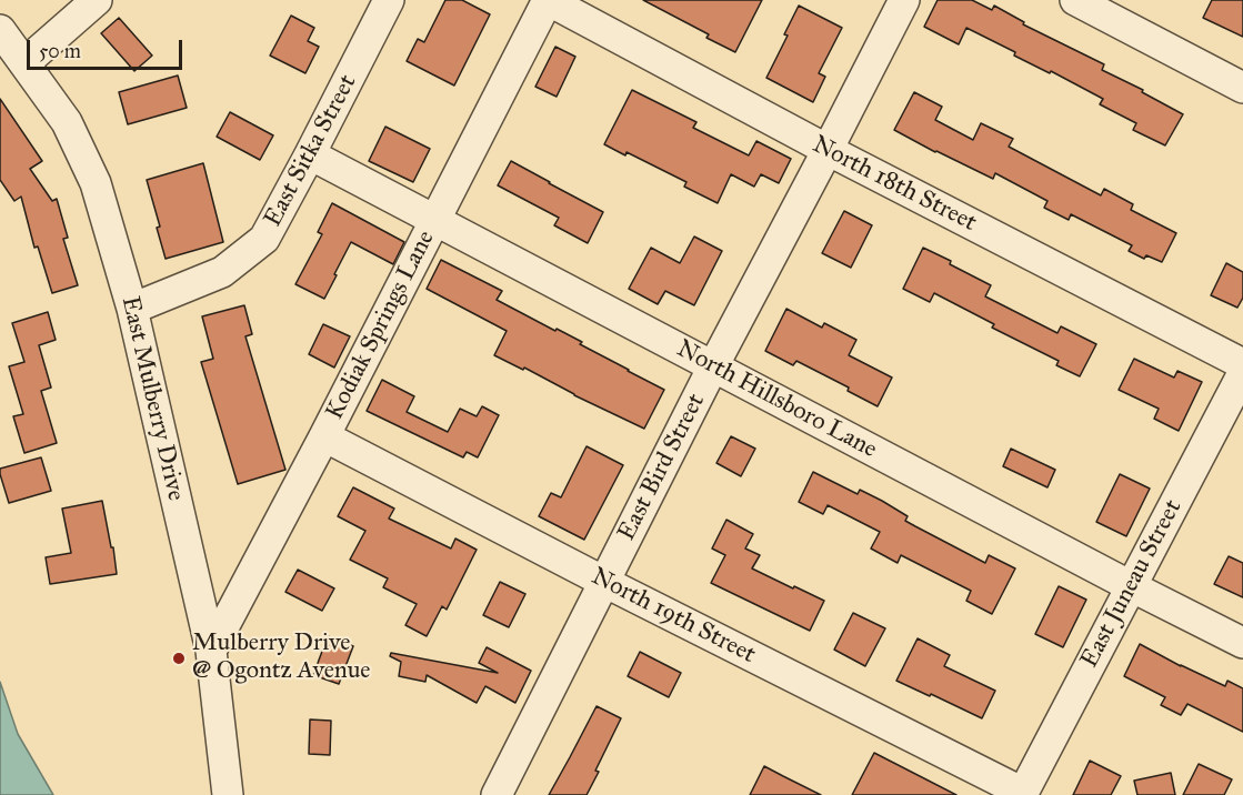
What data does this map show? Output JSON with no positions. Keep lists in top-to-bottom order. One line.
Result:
{"streets":{"street":["East Sitka Street","North 18th Street","Kodiak Springs Lane","East Mulberry Drive","North Hillsboro Lane","East Bird Street","East Juneau Street","North 19th Street"]},"crossings":[["East Sitka Street","East Mulberry Drive"],["East Sitka Street","North Hillsboro Lane"],["North 18th Street","Kodiak Springs Lane"],["North 18th Street","East Bird Street"],["Kodiak Springs Lane","East Mulberry Drive"],["Kodiak Springs Lane","North Hillsboro Lane"],["Kodiak Springs Lane","North 19th Street"],["North Hillsboro Lane","East Bird Street"],["North Hillsboro Lane","East Juneau Street"],["East Bird Street","North 19th Street"],["East Juneau Street","North 19th Street"]],"places":["Mulberry Drive @ Ogontz Avenue"],"scale_bar":"50 m"}
